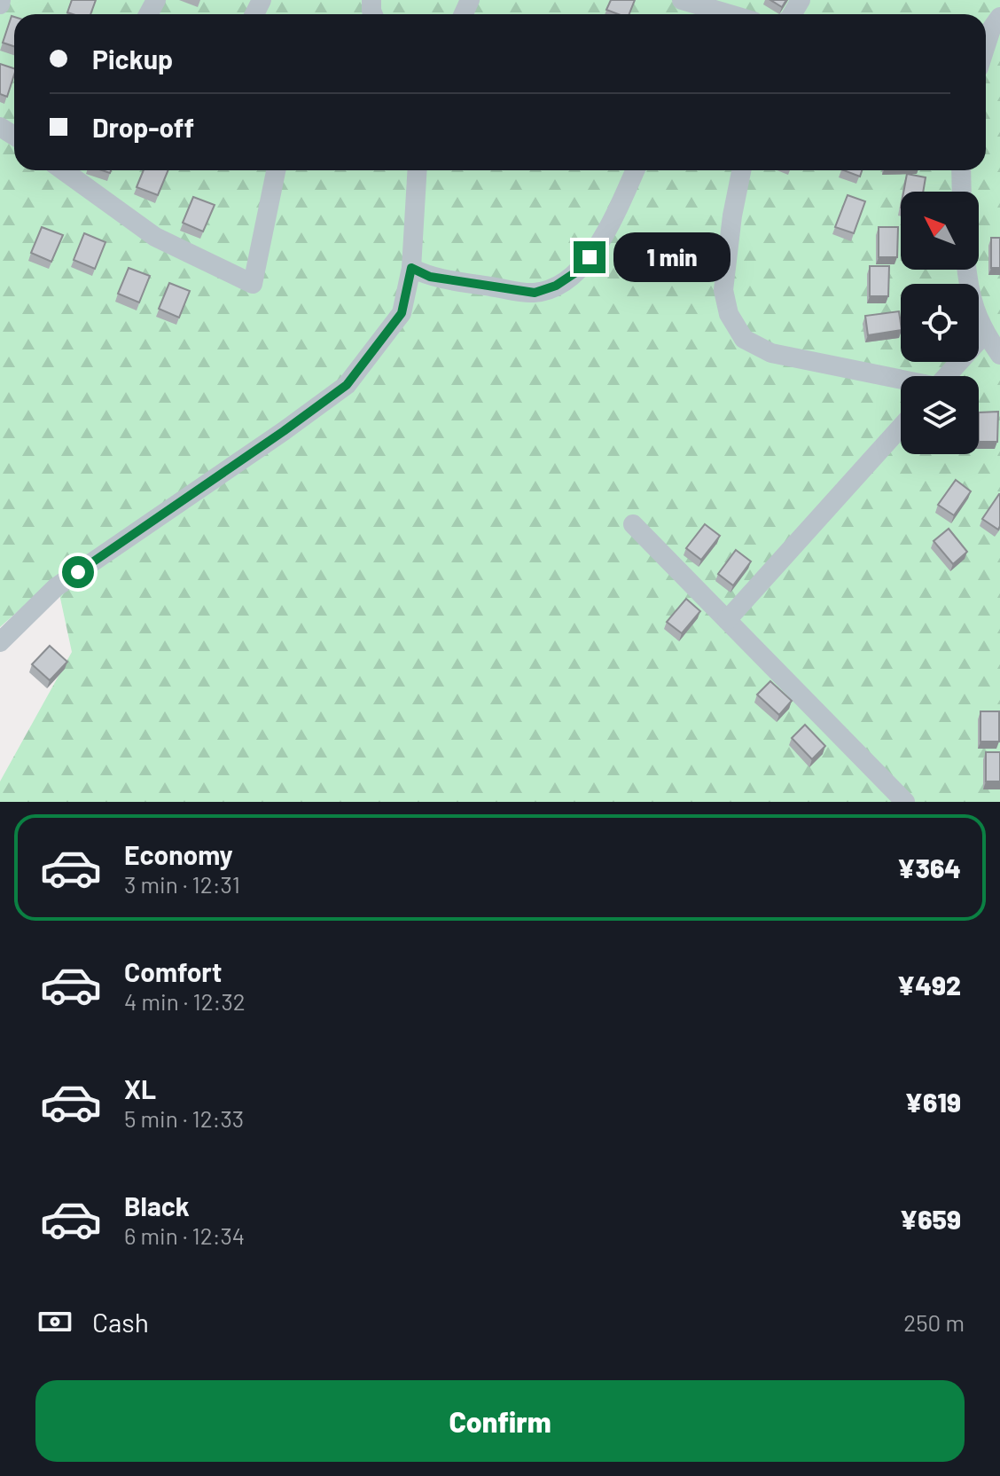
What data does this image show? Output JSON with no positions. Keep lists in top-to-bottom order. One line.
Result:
{"north":"top left","page":{"banner":["Pickup","Drop-off"],"bubble":"1 min","list":[{"name":"Economy","note":"3 min · 12:31","value":"¥364"},{"name":"Comfort","note":"4 min · 12:32","value":"¥492"},{"name":"XL","note":"5 min · 12:33","value":"¥619"},{"name":"Black","note":"6 min · 12:34","value":"¥659"}],"pay":["Cash","250 m"],"buttons":"Confirm"}}
